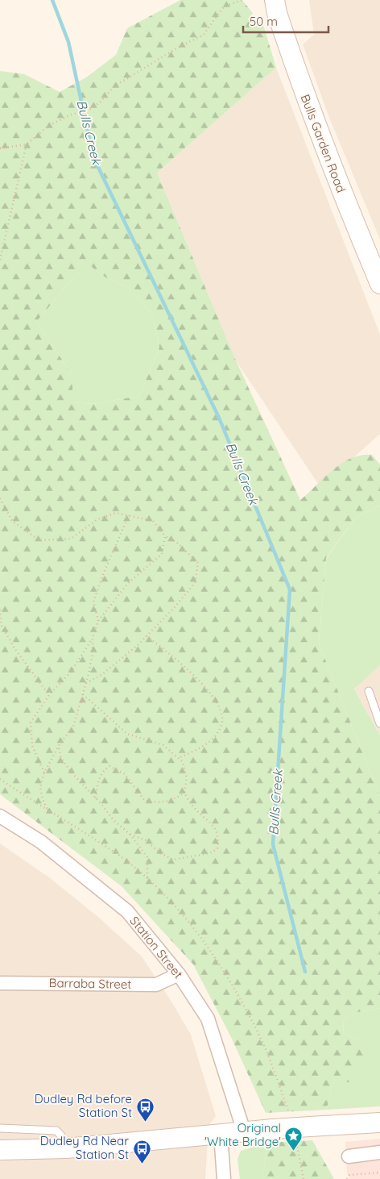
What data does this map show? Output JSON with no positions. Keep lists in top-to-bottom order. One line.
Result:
{"streets":{"main road":["Bulls Garden Road"],"street":["Station Street","Barraba Street"]},"crossings":[["Station Street","Barraba Street"]],"water":["Bulls Creek"],"places":{"bus stop":["Dudley Rd before Station St","Dudley Rd Near Station St"],"place":["Original 'White Bridge'"]},"scale_bar":"50 m"}
